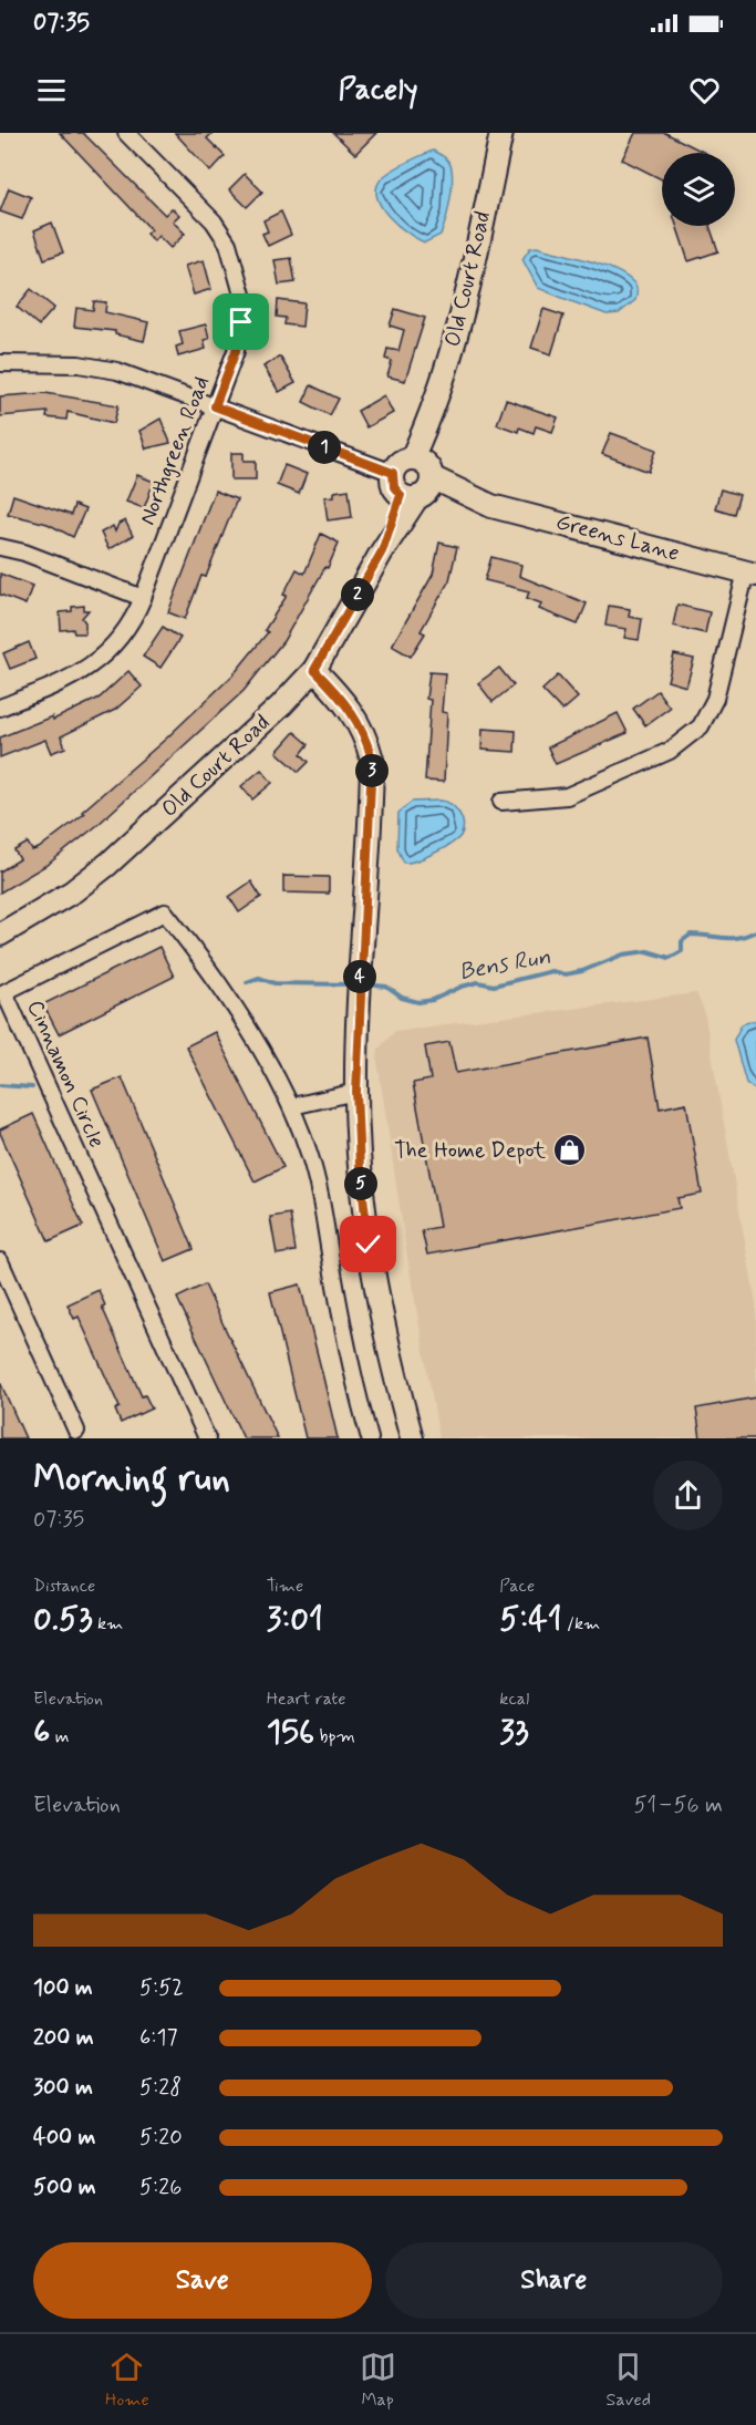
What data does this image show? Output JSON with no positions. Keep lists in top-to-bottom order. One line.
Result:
{"streets":{"street":["Old Court Road","Northgreen Road","Greens Lane","Cinnamon Circle"]},"crossings":[["Old Court Road","Greens Lane"]],"water":["Bens Run"],"places":{"shop":["The Home Depot"]},"page":{"status":"07:35","header":"Pacely","pins":["1","2","3","4","5"],"heading":["Morning run","07:35"],"stats":[["Distance","0.53 km"],["Time","3:01"],["Pace","5:41 /km"],["Elevation","6 m"],["Heart rate","156 bpm"],["kcal","33"]],"chart":["Elevation","51–56 m"],"list":[{"name":"100 m","note":"5:52"},{"name":"200 m","note":"6:17"},{"name":"300 m","note":"5:28"},{"name":"400 m","note":"5:20"},{"name":"500 m","note":"5:26"}],"buttons":["Save","Share"],"tabs":["Home","Map","Saved"]}}
